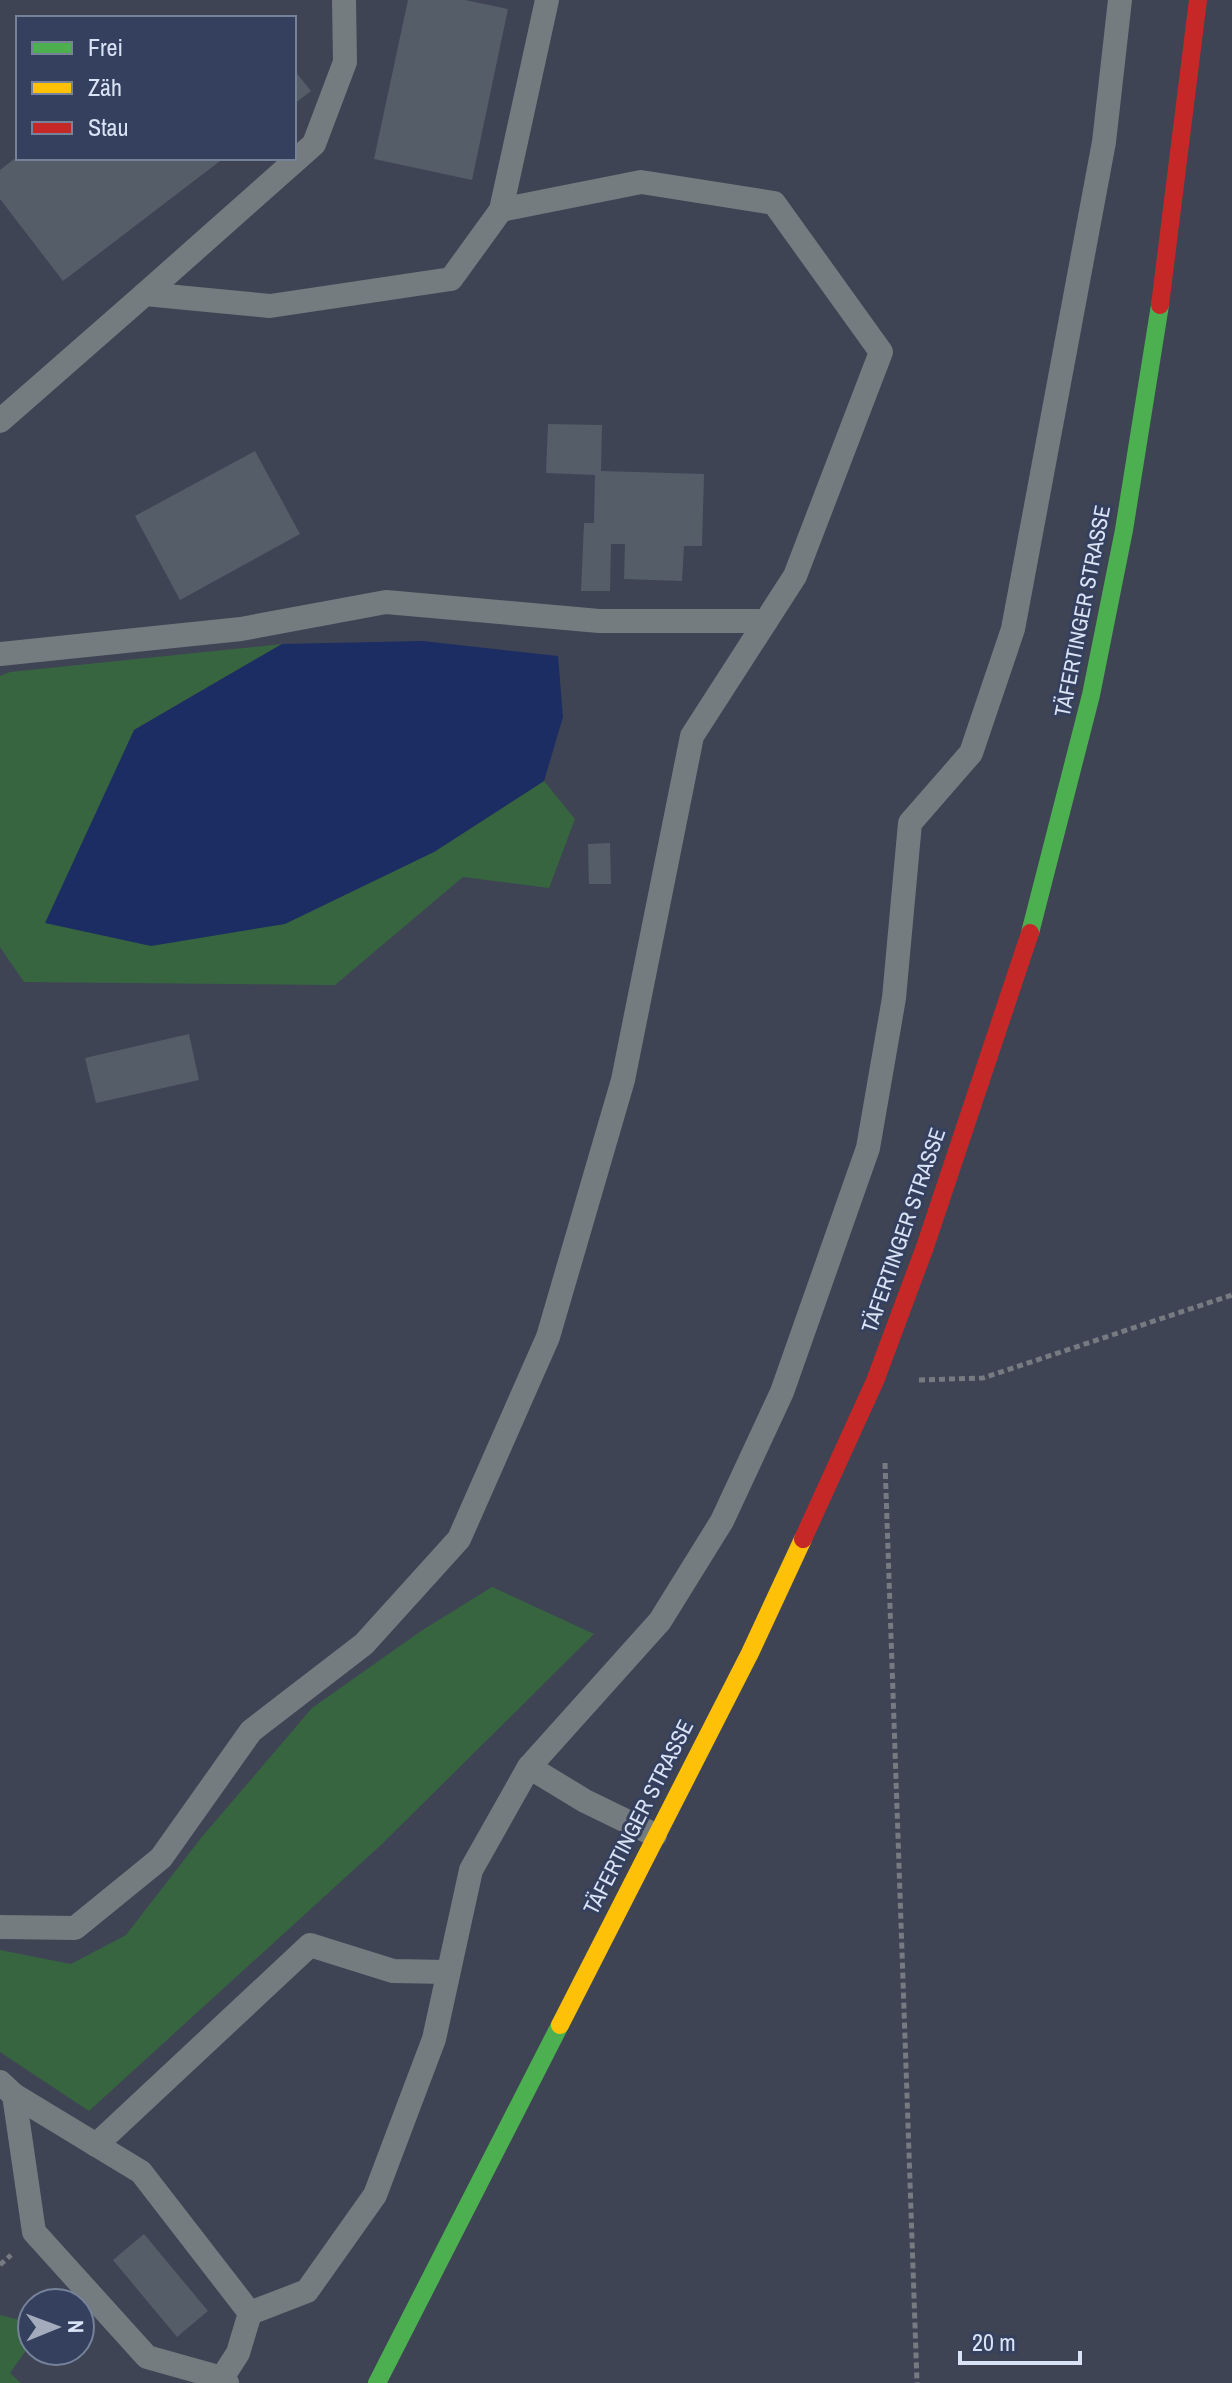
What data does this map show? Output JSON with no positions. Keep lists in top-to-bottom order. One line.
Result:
{"streets":{"street":["TÄFERTINGER STRASSE"]},"legend":["Frei","Zäh","Stau"],"scale_bar":"20 m","north":"right"}
